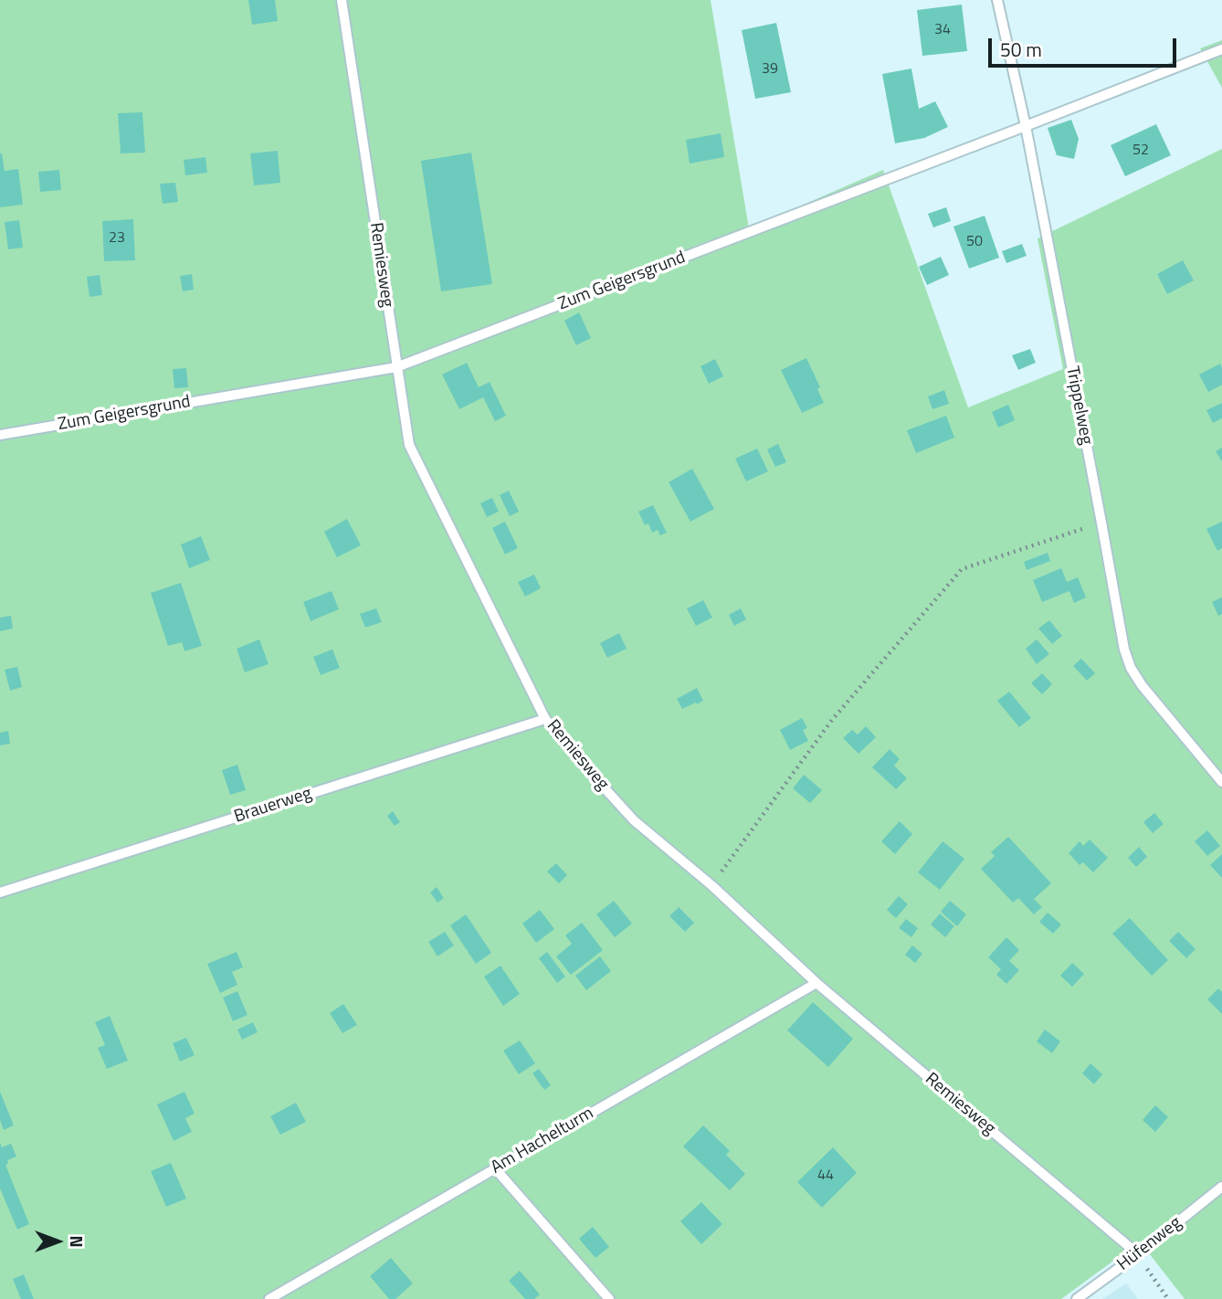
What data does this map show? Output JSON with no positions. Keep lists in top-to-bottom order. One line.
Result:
{"streets":{"lane":["Remiesweg","Zum Geigersgrund","Trippelweg","Brauerweg","Am Hachelturm","Hüfenweg"]},"crossings":[["Remiesweg","Zum Geigersgrund"],["Remiesweg","Brauerweg"],["Remiesweg","Am Hachelturm"],["Remiesweg","Hüfenweg"],["Zum Geigersgrund","Trippelweg"]],"house_numbers":["34","39","52","23","50","44"],"scale_bar":"50 m","north":"right"}
